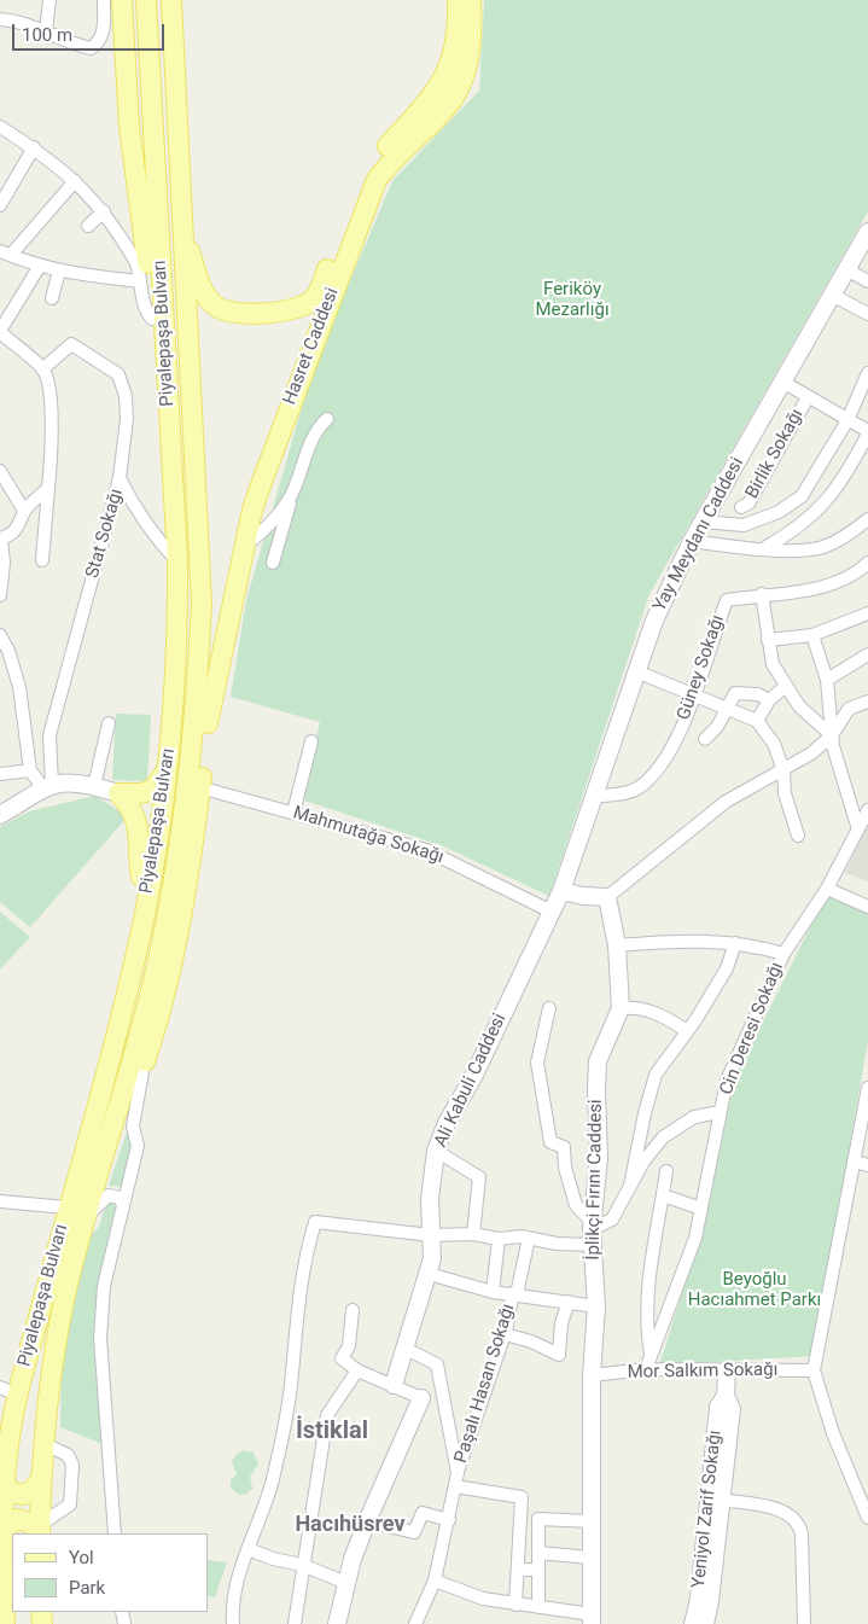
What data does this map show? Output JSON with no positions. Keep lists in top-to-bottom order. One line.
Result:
{"streets":{"main road":["Piyalepaşa Bulvarı","Hasret Caddesi"],"street":["Birlik Sokağı","Stat Sokağı","Yay Meydanı Caddesi","Güney Sokağı","Mahmutağa Sokağı","Cin Deresi Sokağı","Ali Kabuli Caddesi","İplikçi Fırını Caddesi","Mor Salkım Sokağı","Paşalı Hasan Sokağı","Yeniyol Zarif Sokağı"]},"crossings":[["Piyalepaşa Bulvarı","Hasret Caddesi"],["Yay Meydanı Caddesi","Güney Sokağı"],["Yay Meydanı Caddesi","Ali Kabuli Caddesi"],["Mahmutağa Sokağı","Ali Kabuli Caddesi"],["Cin Deresi Sokağı","Mor Salkım Sokağı"],["İplikçi Fırını Caddesi","Mor Salkım Sokağı"],["Mor Salkım Sokağı","Yeniyol Zarif Sokağı"]],"districts":["İstiklal","Hacıhüsrev"],"parks":["Feriköy Mezarlığı","Beyoğlu Hacıahmet Parkı"],"legend":["Yol","Park"],"scale_bar":"100 m"}
